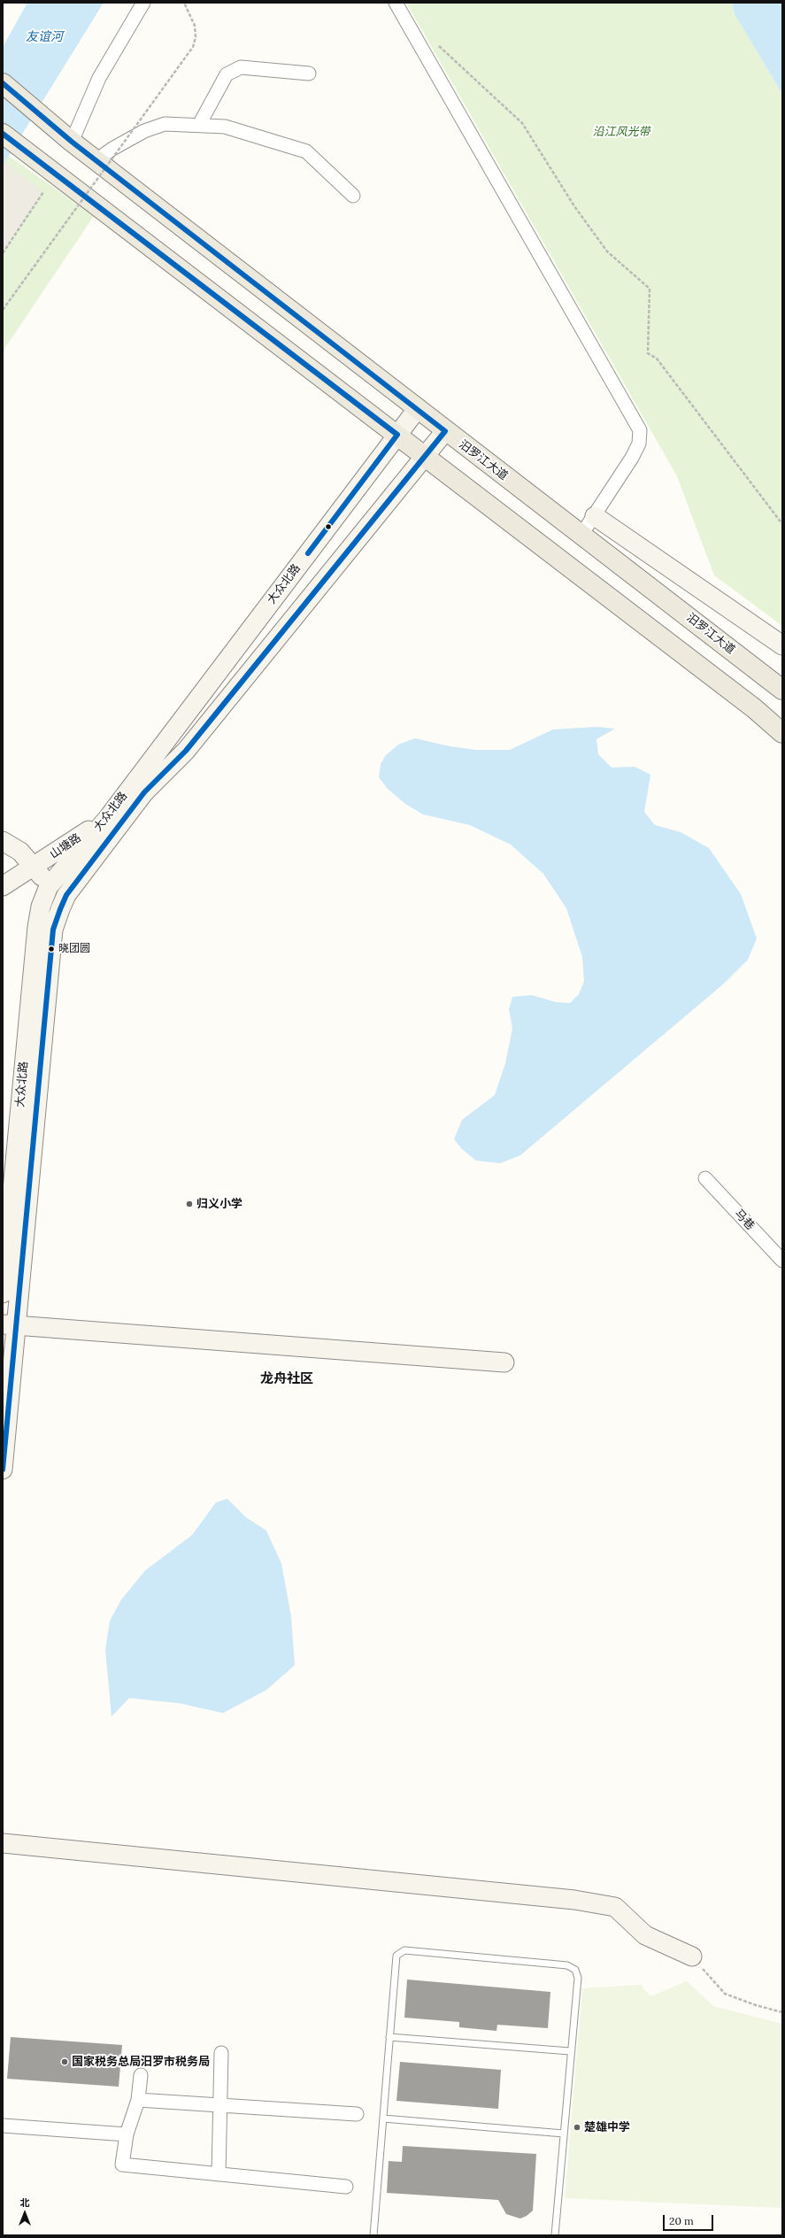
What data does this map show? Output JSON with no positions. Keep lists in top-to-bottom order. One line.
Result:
{"streets":{"main road":["汨罗江大道","大众北路","山塘路"],"street":["马巷"]},"crossings":[["汨罗江大道","大众北路"],["大众北路","山塘路"]],"districts":["龙舟社区"],"water":["友谊河"],"parks":["沿江风光带"],"places":["晓团圆","归义小学","国家税务总局汨罗市税务局","楚雄中学"],"scale_bar":"20 m","north":"top"}
